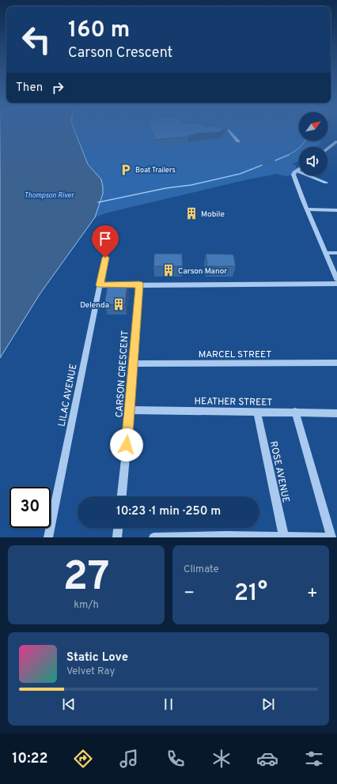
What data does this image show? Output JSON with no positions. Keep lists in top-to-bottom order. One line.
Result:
{"streets":{"street":["MARCEL STREET","CARSON CRESCENT","LILAC AVENUE","HEATHER STREET","ROSE AVENUE"]},"crossings":[["MARCEL STREET","CARSON CRESCENT"],["CARSON CRESCENT","HEATHER STREET"],["HEATHER STREET","ROSE AVENUE"]],"water":["Thompson River"],"places":{"parking":["Boat Trailers"],"building":["Mobile","Carson Manor","Delenda"]},"north":"top right","page":{"turn":["160 m","Carson Crescent"],"then":"Then","limit":"30","trip":"10:23 · 1 min · 250 m","tile":[["27","km/h"],"Climate"],"heat":["−","21°","+"],"song":["Static Love","Velvet Ray"],"tabs":"10:22"}}
